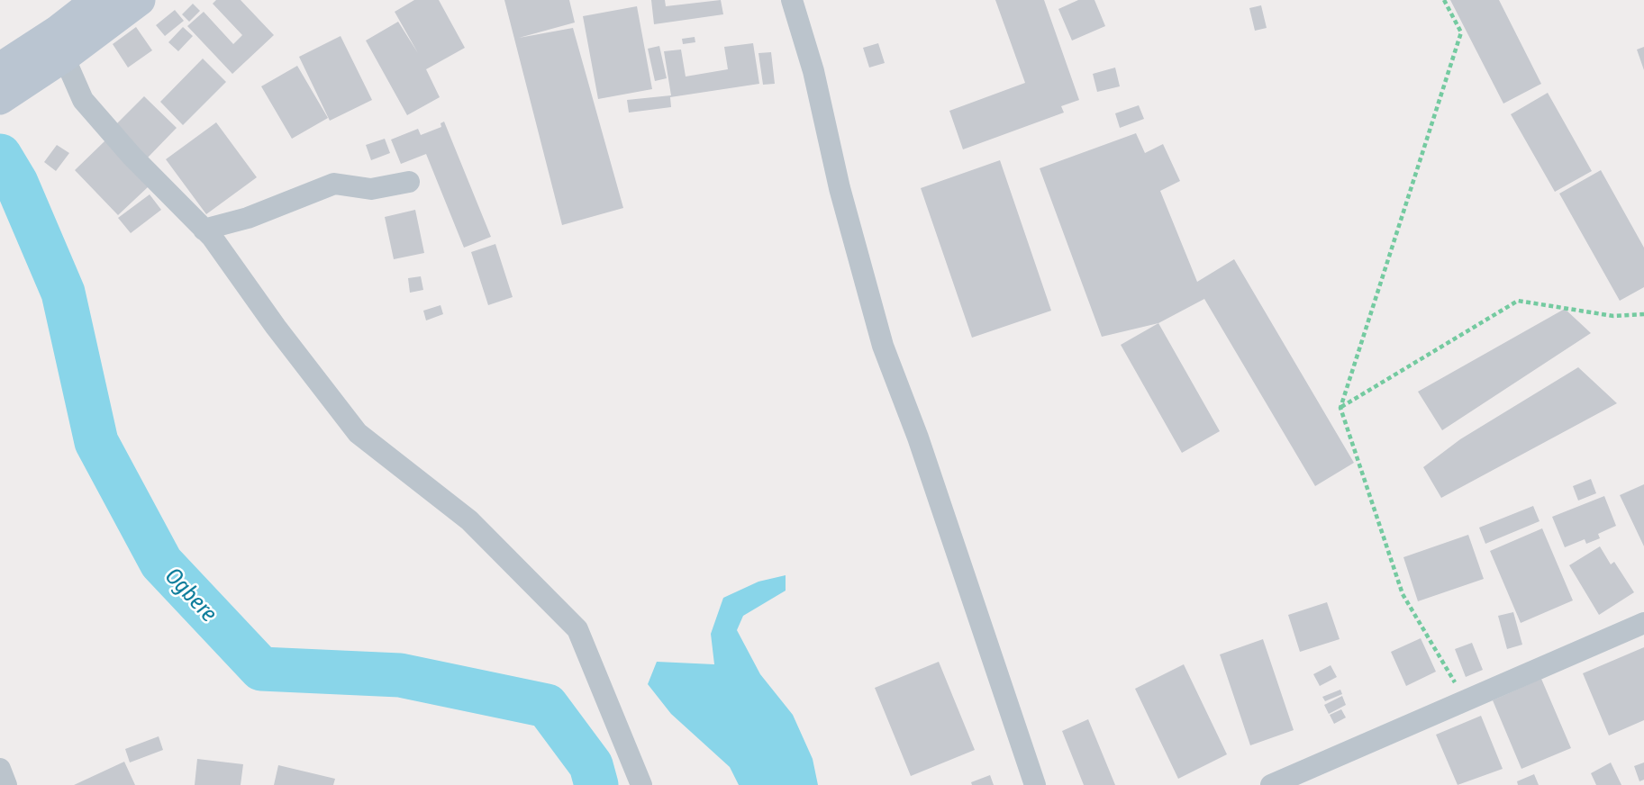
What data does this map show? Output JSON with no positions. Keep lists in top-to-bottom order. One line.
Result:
{"water":["Ogbere"]}
